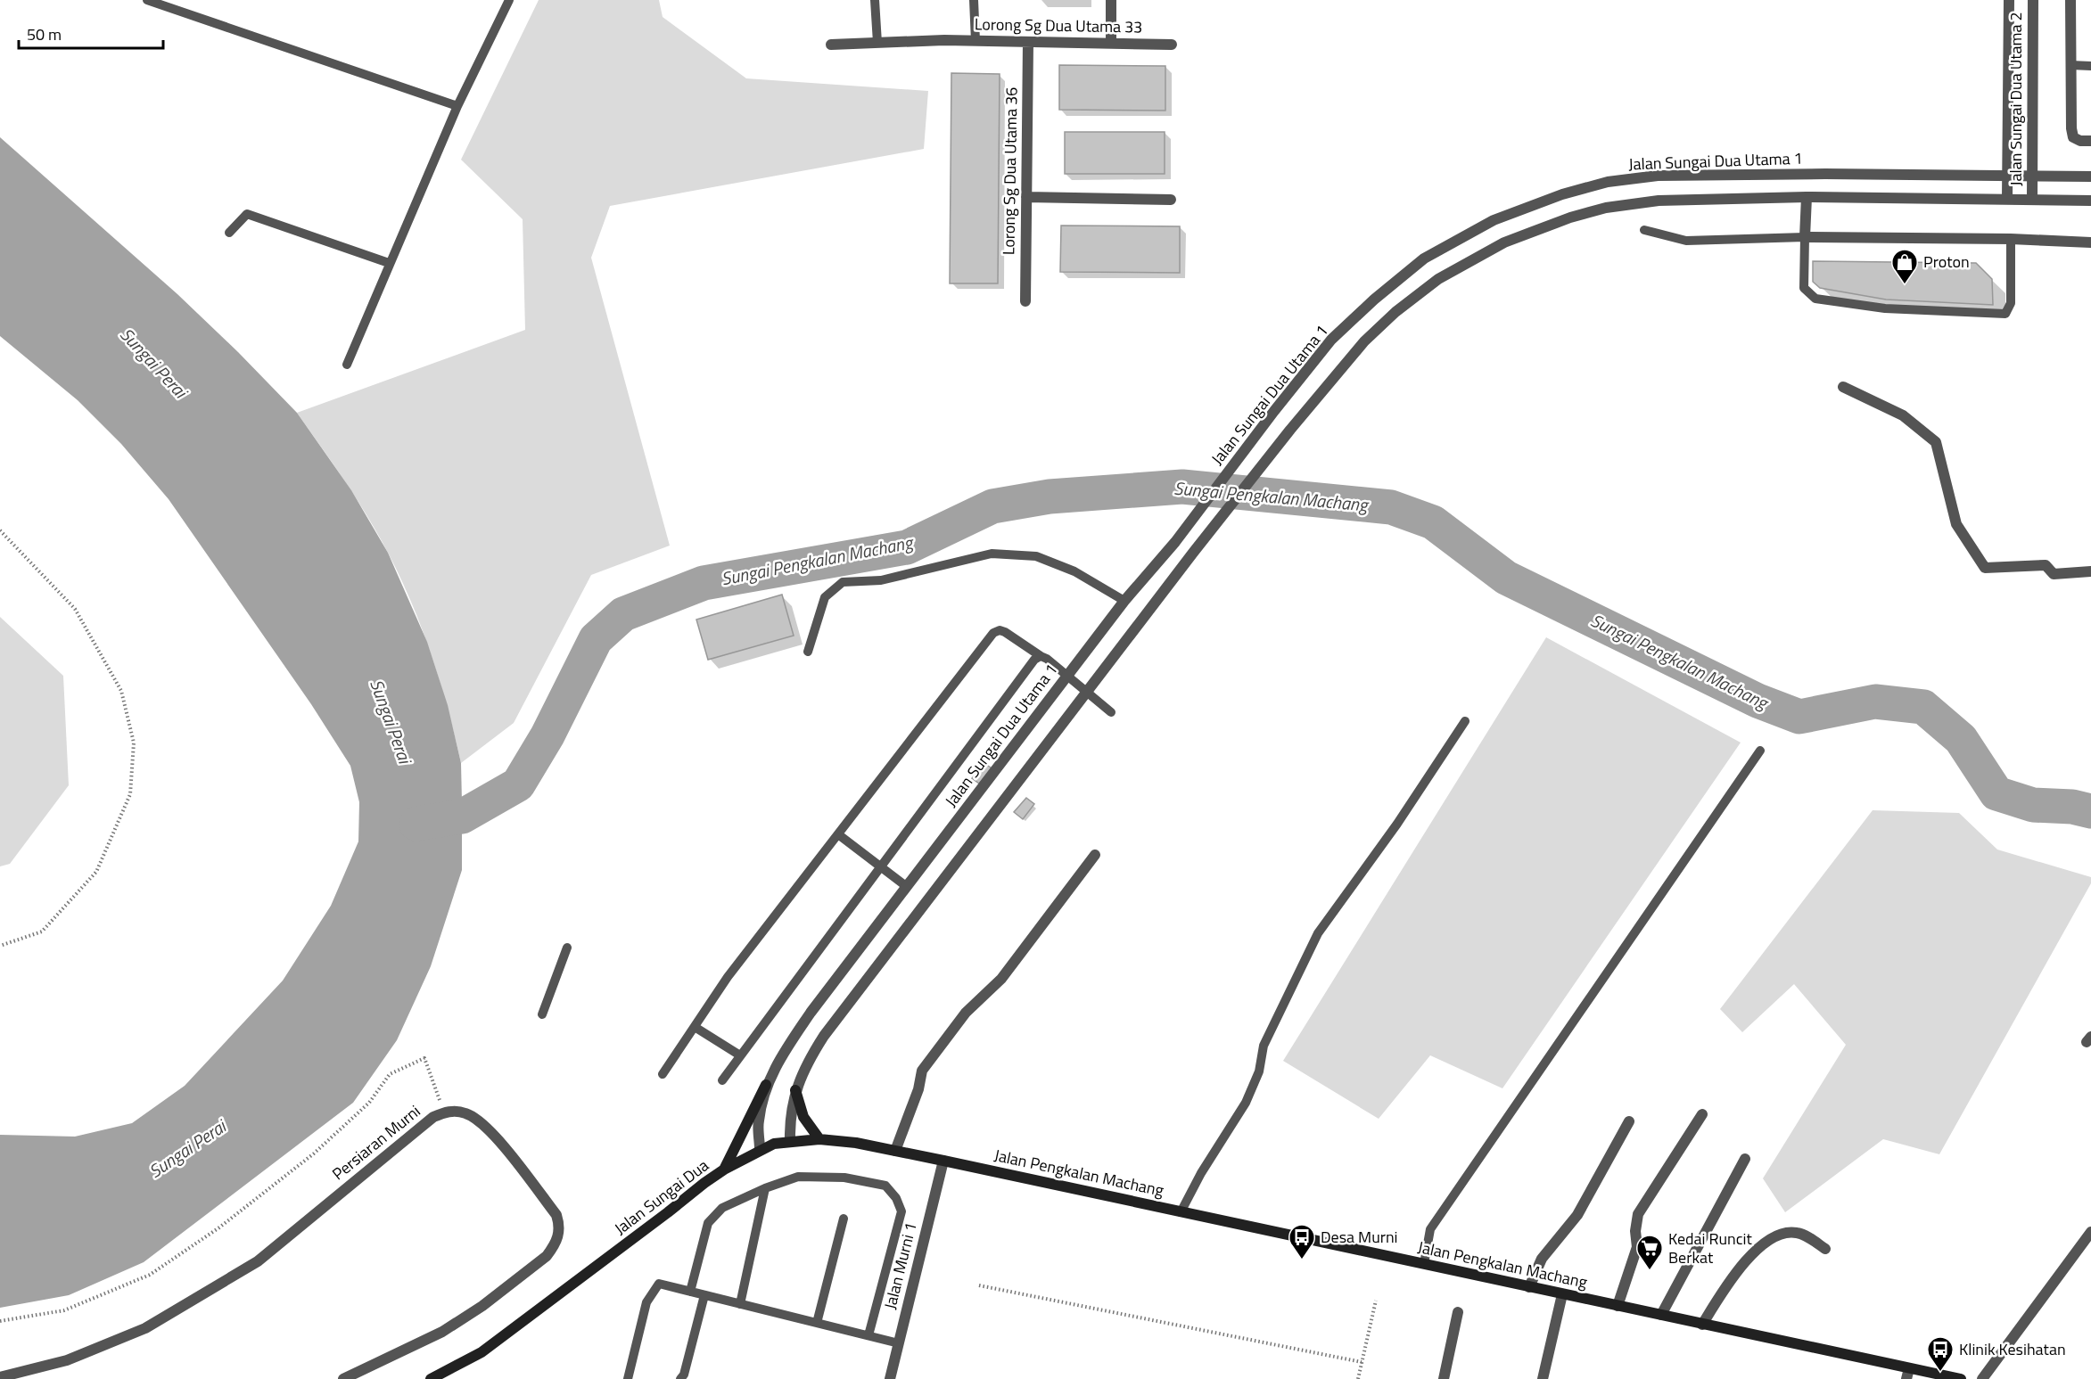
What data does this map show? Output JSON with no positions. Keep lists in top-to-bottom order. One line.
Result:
{"streets":{"main road":["Jalan Pengkalan Machang","Jalan Sungai Dua"],"street":["Lorong Sg Dua Utama 33","Jalan Sungai Dua Utama 2","Jalan Sungai Dua Utama 1","Lorong Sg Dua Utama 36","Persiaran Murni","Jalan Murni 1"]},"crossings":[["Lorong Sg Dua Utama 33","Lorong Sg Dua Utama 36"],["Jalan Sungai Dua Utama 2","Jalan Sungai Dua Utama 1"],["Jalan Sungai Dua Utama 1","Jalan Sungai Dua"],["Jalan Pengkalan Machang","Jalan Sungai Dua"],["Jalan Pengkalan Machang","Jalan Murni 1"],["Jalan Sungai Dua","Jalan Murni 1"]],"water":["Sungai Perai","Sungai Pengkalan Machang"],"places":{"shop":["Proton"],"bus stop":["Desa Murni","Klinik Kesihatan"],"supermarket":["Kedai Runcit Berkat"]},"scale_bar":"50 m"}
